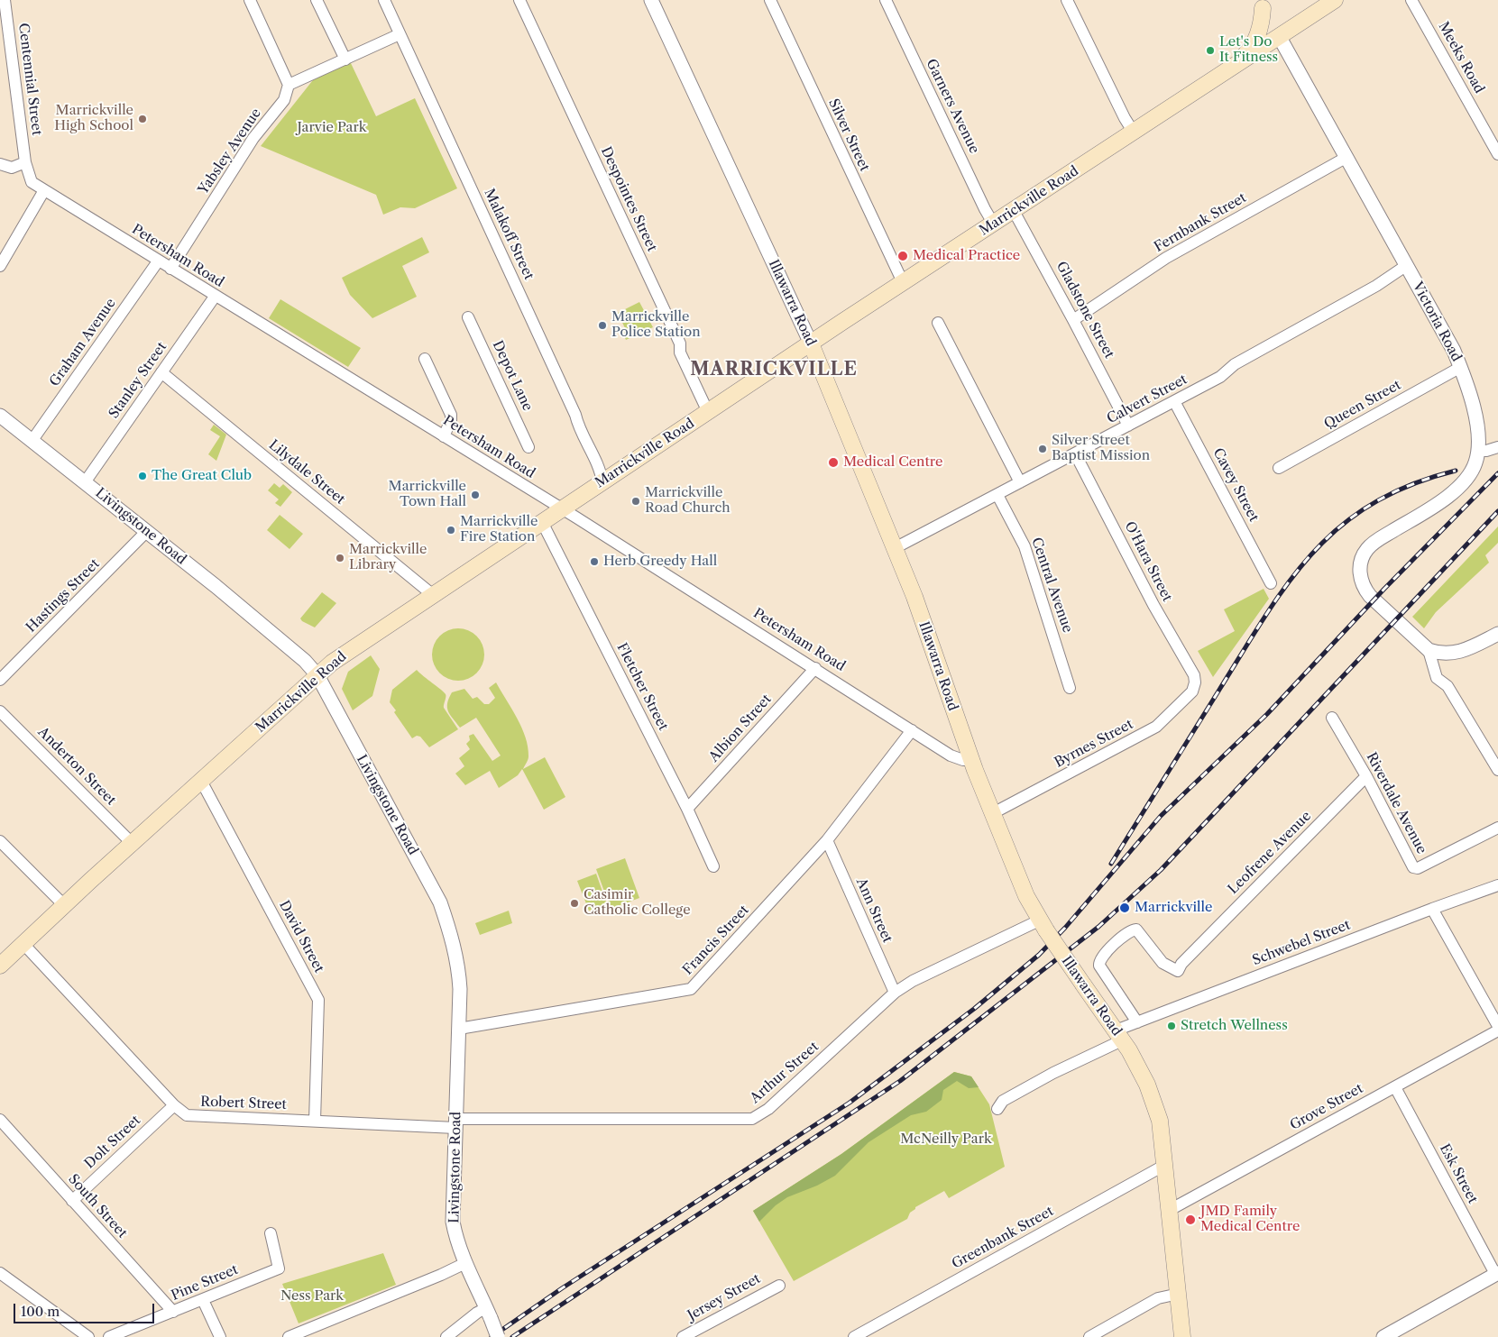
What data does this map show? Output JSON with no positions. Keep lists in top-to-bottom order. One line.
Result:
{"streets":{"main road":["Marrickville Road","Illawarra Road","Victoria Road"],"street":["Meeks Road","Centennial Street","Garners Avenue","Silver Street","Yabsley Avenue","Despointes Street","Fernbank Street","Malakoff Street","Petersham Road","Gladstone Street","Graham Avenue","Depot Lane","Stanley Street","Calvert Street","Queen Street","Lilydale Street","Cavey Street","Livingstone Road","O'Hara Street","Central Avenue","Hastings Street","Fletcher Street","Albion Street","Byrnes Street","Anderton Street","Riverdale Avenue","Leofrene Avenue","Ann Street","David Street","Francis Street","Schwebel Street","Arthur Street","Robert Street","Grove Street","Dolt Street","Esk Street","South Street","Greenbank Street","Pine Street","Jersey Street"]},"crossings":[["Centennial Street","Petersham Road"],["Garners Avenue","Marrickville Road"],["Silver Street","Marrickville Road"],["Yabsley Avenue","Petersham Road"],["Despointes Street","Marrickville Road"],["Marrickville Road","Malakoff Street"],["Marrickville Road","Petersham Road"],["Marrickville Road","Illawarra Road"],["Marrickville Road","Gladstone Street"],["Marrickville Road","Victoria Road"],["Marrickville Road","Lilydale Street"],["Marrickville Road","Livingstone Road"],["Marrickville Road","Fletcher Street"],["Marrickville Road","Anderton Street"],["Marrickville Road","David Street"],["Marrickville Road","Robert Street"],["Fernbank Street","Gladstone Street"],["Fernbank Street","Victoria Road"],["Petersham Road","Illawarra Road"],["Petersham Road","Graham Avenue"],["Petersham Road","Stanley Street"],["Petersham Road","Albion Street"],["Petersham Road","Francis Street"],["Illawarra Road","Calvert Street"],["Illawarra Road","Byrnes Street"],["Illawarra Road","Schwebel Street"],["Illawarra Road","Arthur Street"],["Illawarra Road","Grove Street"],["Illawarra Road","Greenbank Street"],["Gladstone Street","Calvert Street"],["Victoria Road","Calvert Street"],["Victoria Road","Queen Street"],["Graham Avenue","Livingstone Road"],["Stanley Street","Lilydale Street"],["Stanley Street","Livingstone Road"],["Calvert Street","Cavey Street"],["Calvert Street","O'Hara Street"],["Calvert Street","Central Avenue"],["Livingstone Road","Hastings Street"],["Livingstone Road","Francis Street"],["Livingstone Road","Arthur Street"],["Livingstone Road","Robert Street"],["O'Hara Street","Byrnes Street"],["Fletcher Street","Albion Street"],["Riverdale Avenue","Leofrene Avenue"],["Leofrene Avenue","Schwebel Street"],["Ann Street","Francis Street"],["Ann Street","Arthur Street"],["David Street","Robert Street"],["Arthur Street","Robert Street"],["Robert Street","Dolt Street"],["Grove Street","Esk Street"],["Dolt Street","South Street"],["South Street","Pine Street"]],"districts":["MARRICKVILLE"],"parks":["Jarvie Park","McNeilly Park","Ness Park"],"places":["Let's Do It Fitness","Marrickville High School","Medical Practice","Marrickville Police Station","Silver Street Baptist Mission","Medical Centre","The Great Club","Marrickville Town Hall","Marrickville Road Church","Marrickville Fire Station","Marrickville Library","Herb Greedy Hall","Casimir Catholic College","Marrickville","Stretch Wellness","JMD Family Medical Centre"],"scale_bar":"100 m"}
